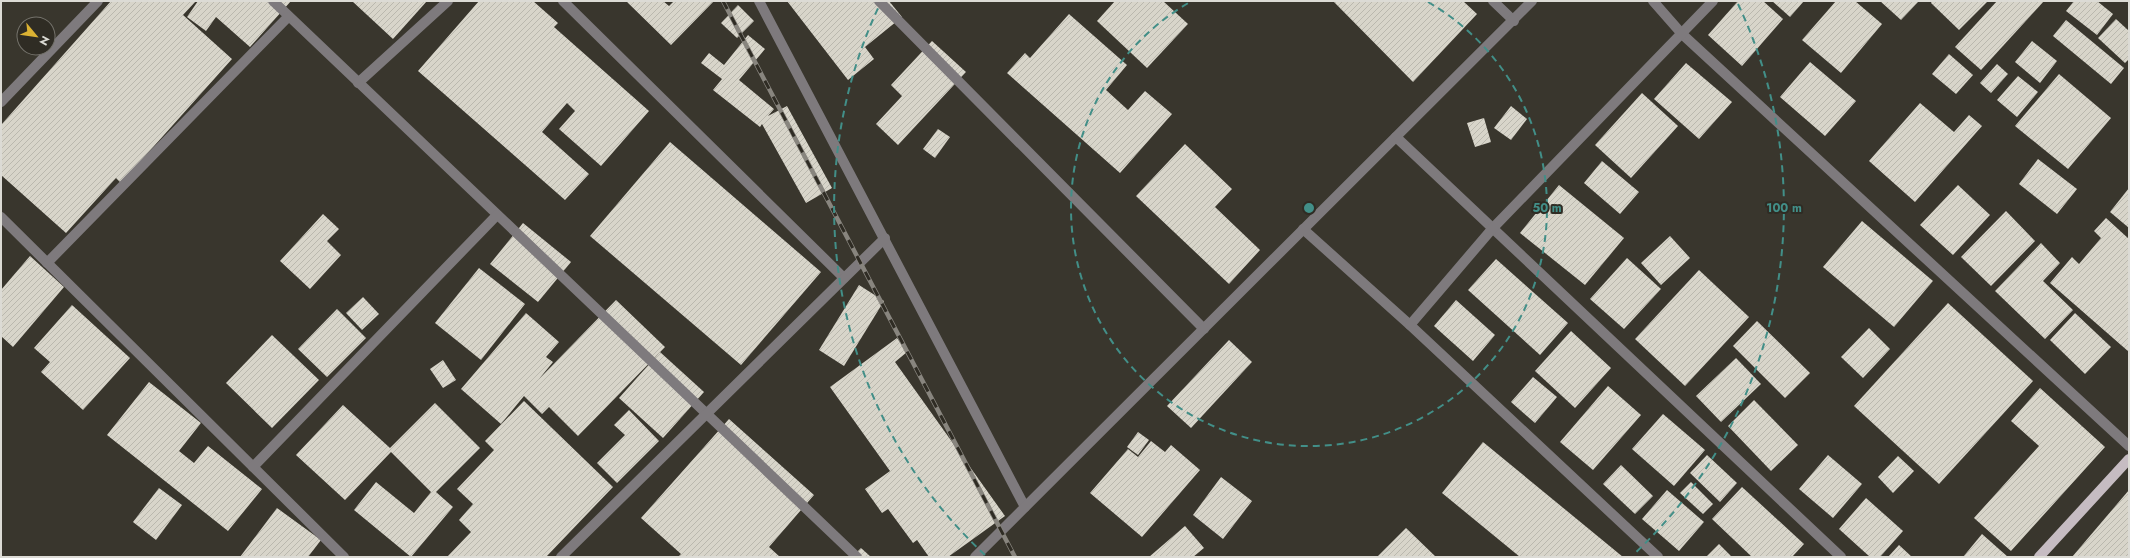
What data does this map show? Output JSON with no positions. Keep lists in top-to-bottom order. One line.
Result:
{"north":"bottom right","rings":["50 m","100 m"]}
